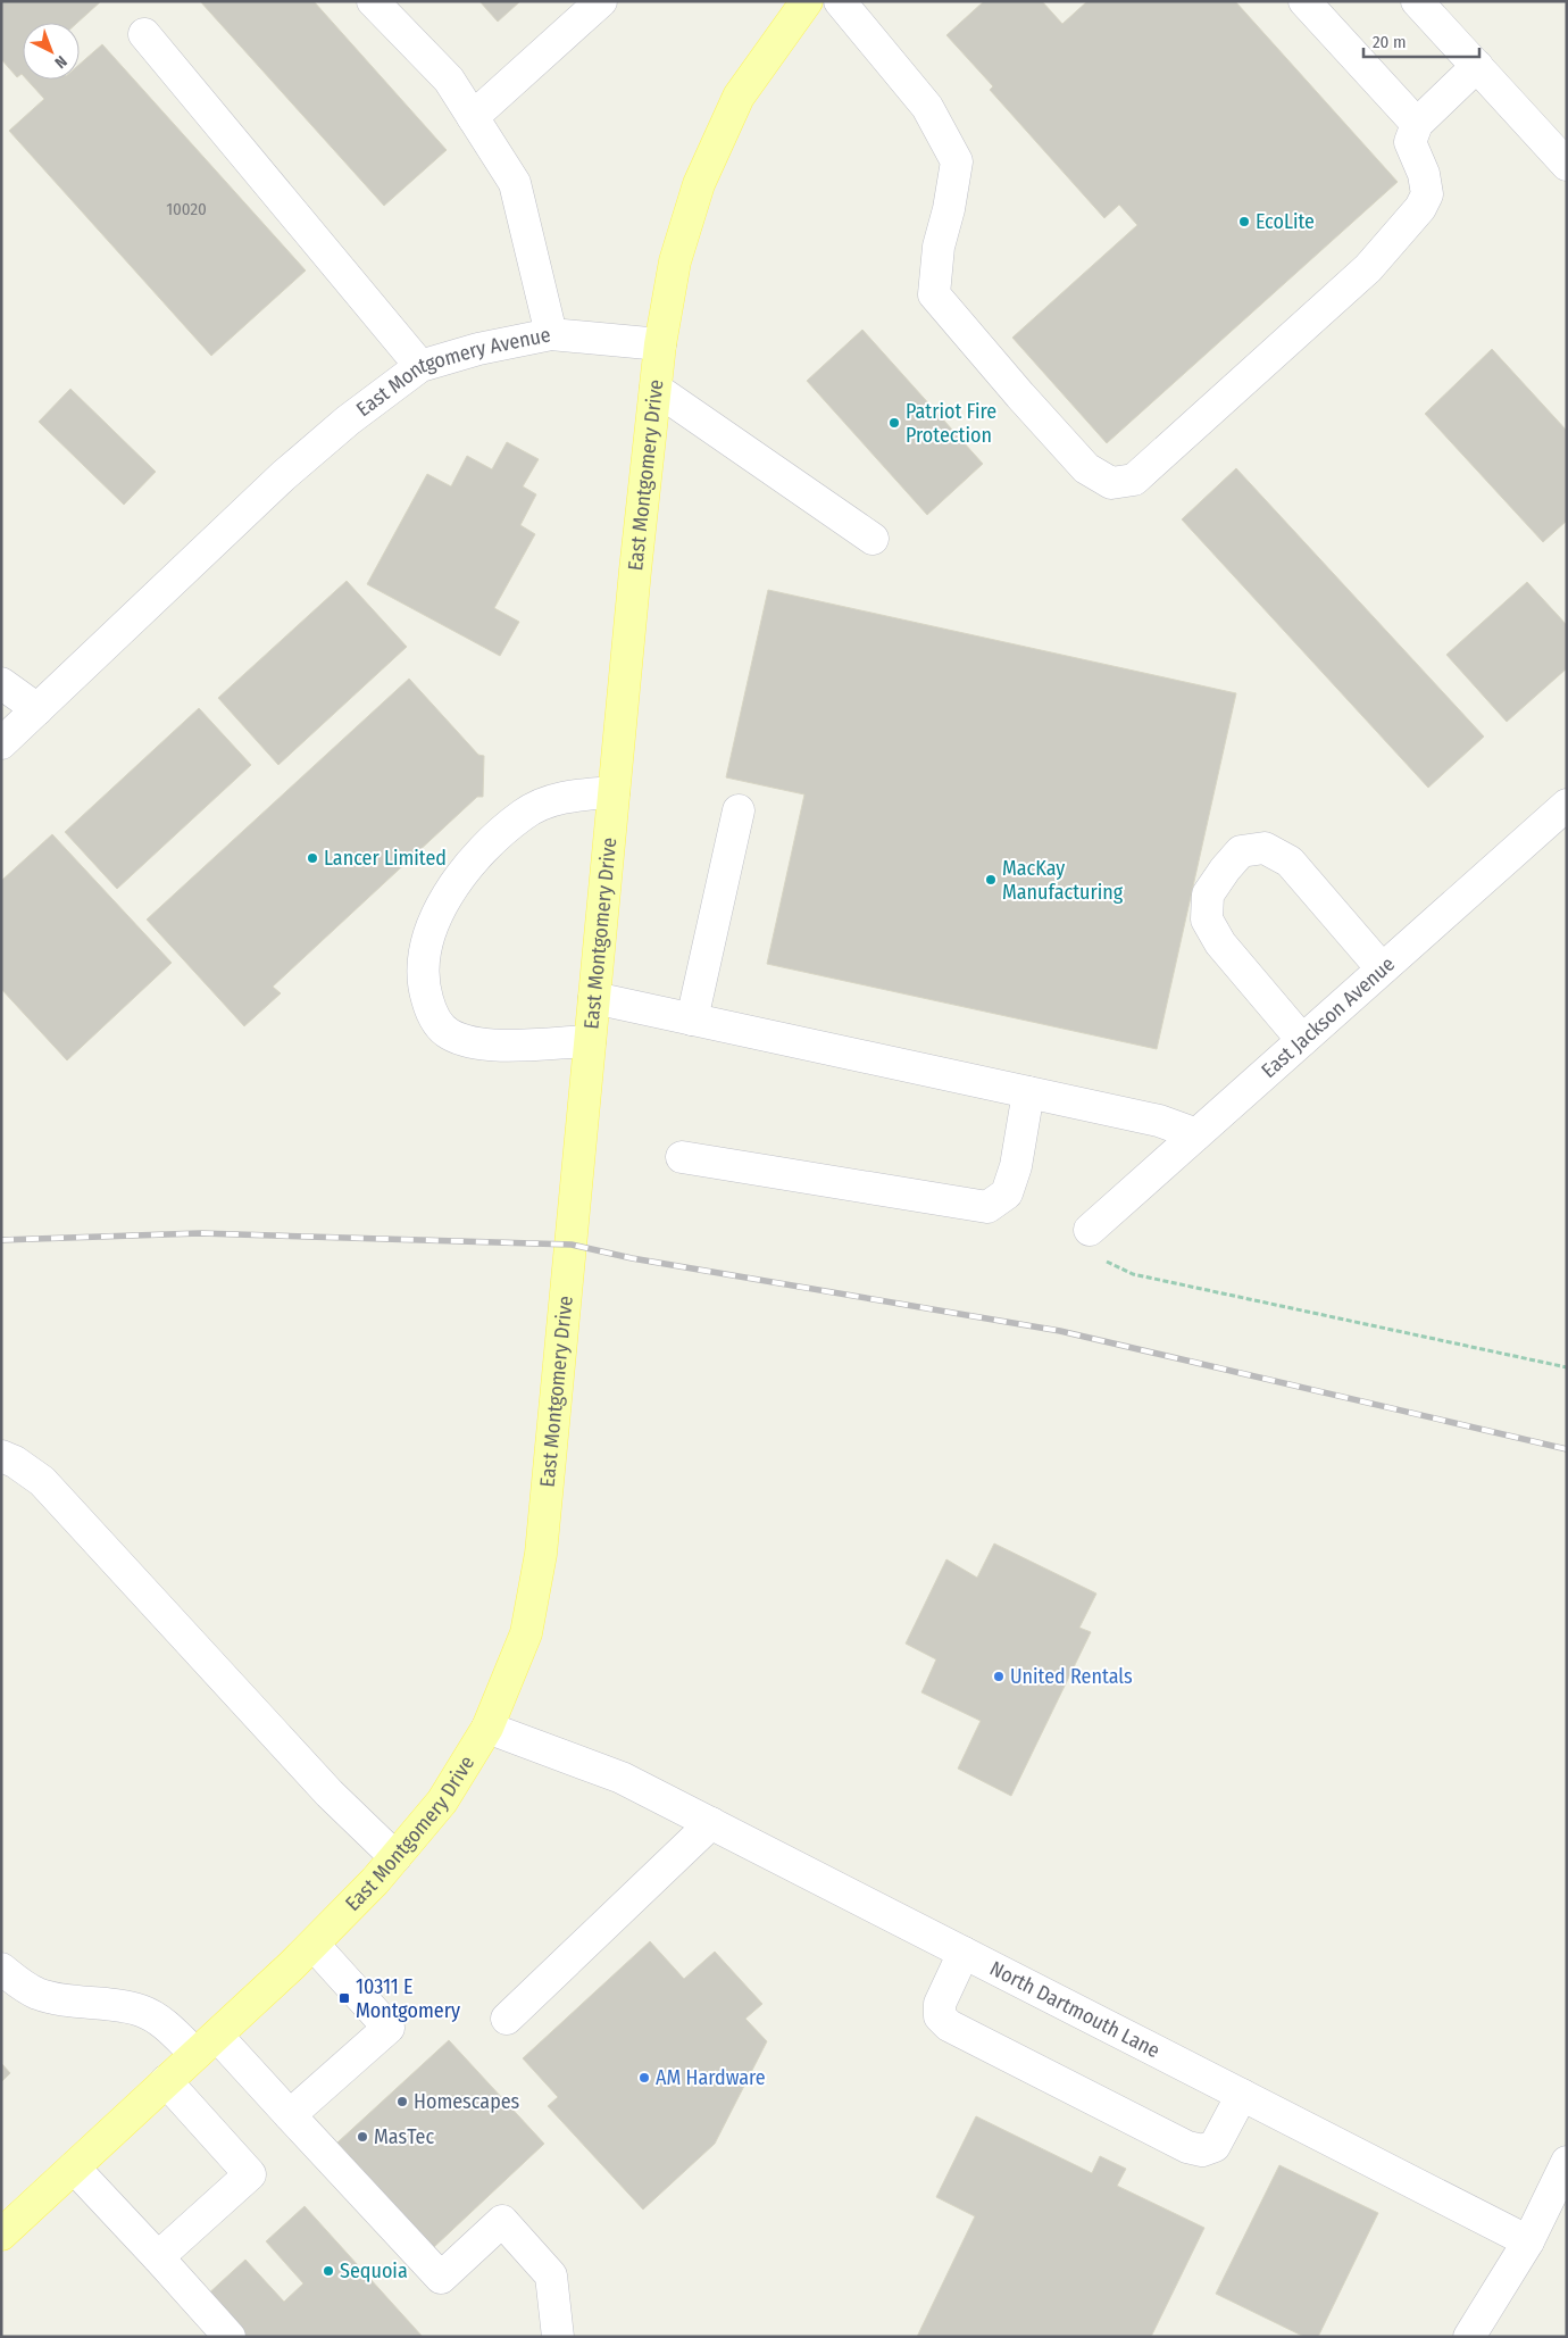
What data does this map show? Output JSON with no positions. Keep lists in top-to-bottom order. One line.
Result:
{"streets":{"main road":["East Montgomery Drive"],"street":["East Montgomery Avenue","East Jackson Avenue","North Dartmouth Lane"]},"crossings":[["East Montgomery Avenue","East Montgomery Drive"],["East Montgomery Drive","North Dartmouth Lane"]],"places":{"other":["EcoLite","Patriot Fire Protection","Lancer Limited","MacKay Manufacturing","United Rentals","AM Hardware","Homescapes","MasTec","Sequoia"],"transit":["10311 E Montgomery"]},"house_numbers":["10020"],"scale_bar":"20 m","north":"bottom right"}
